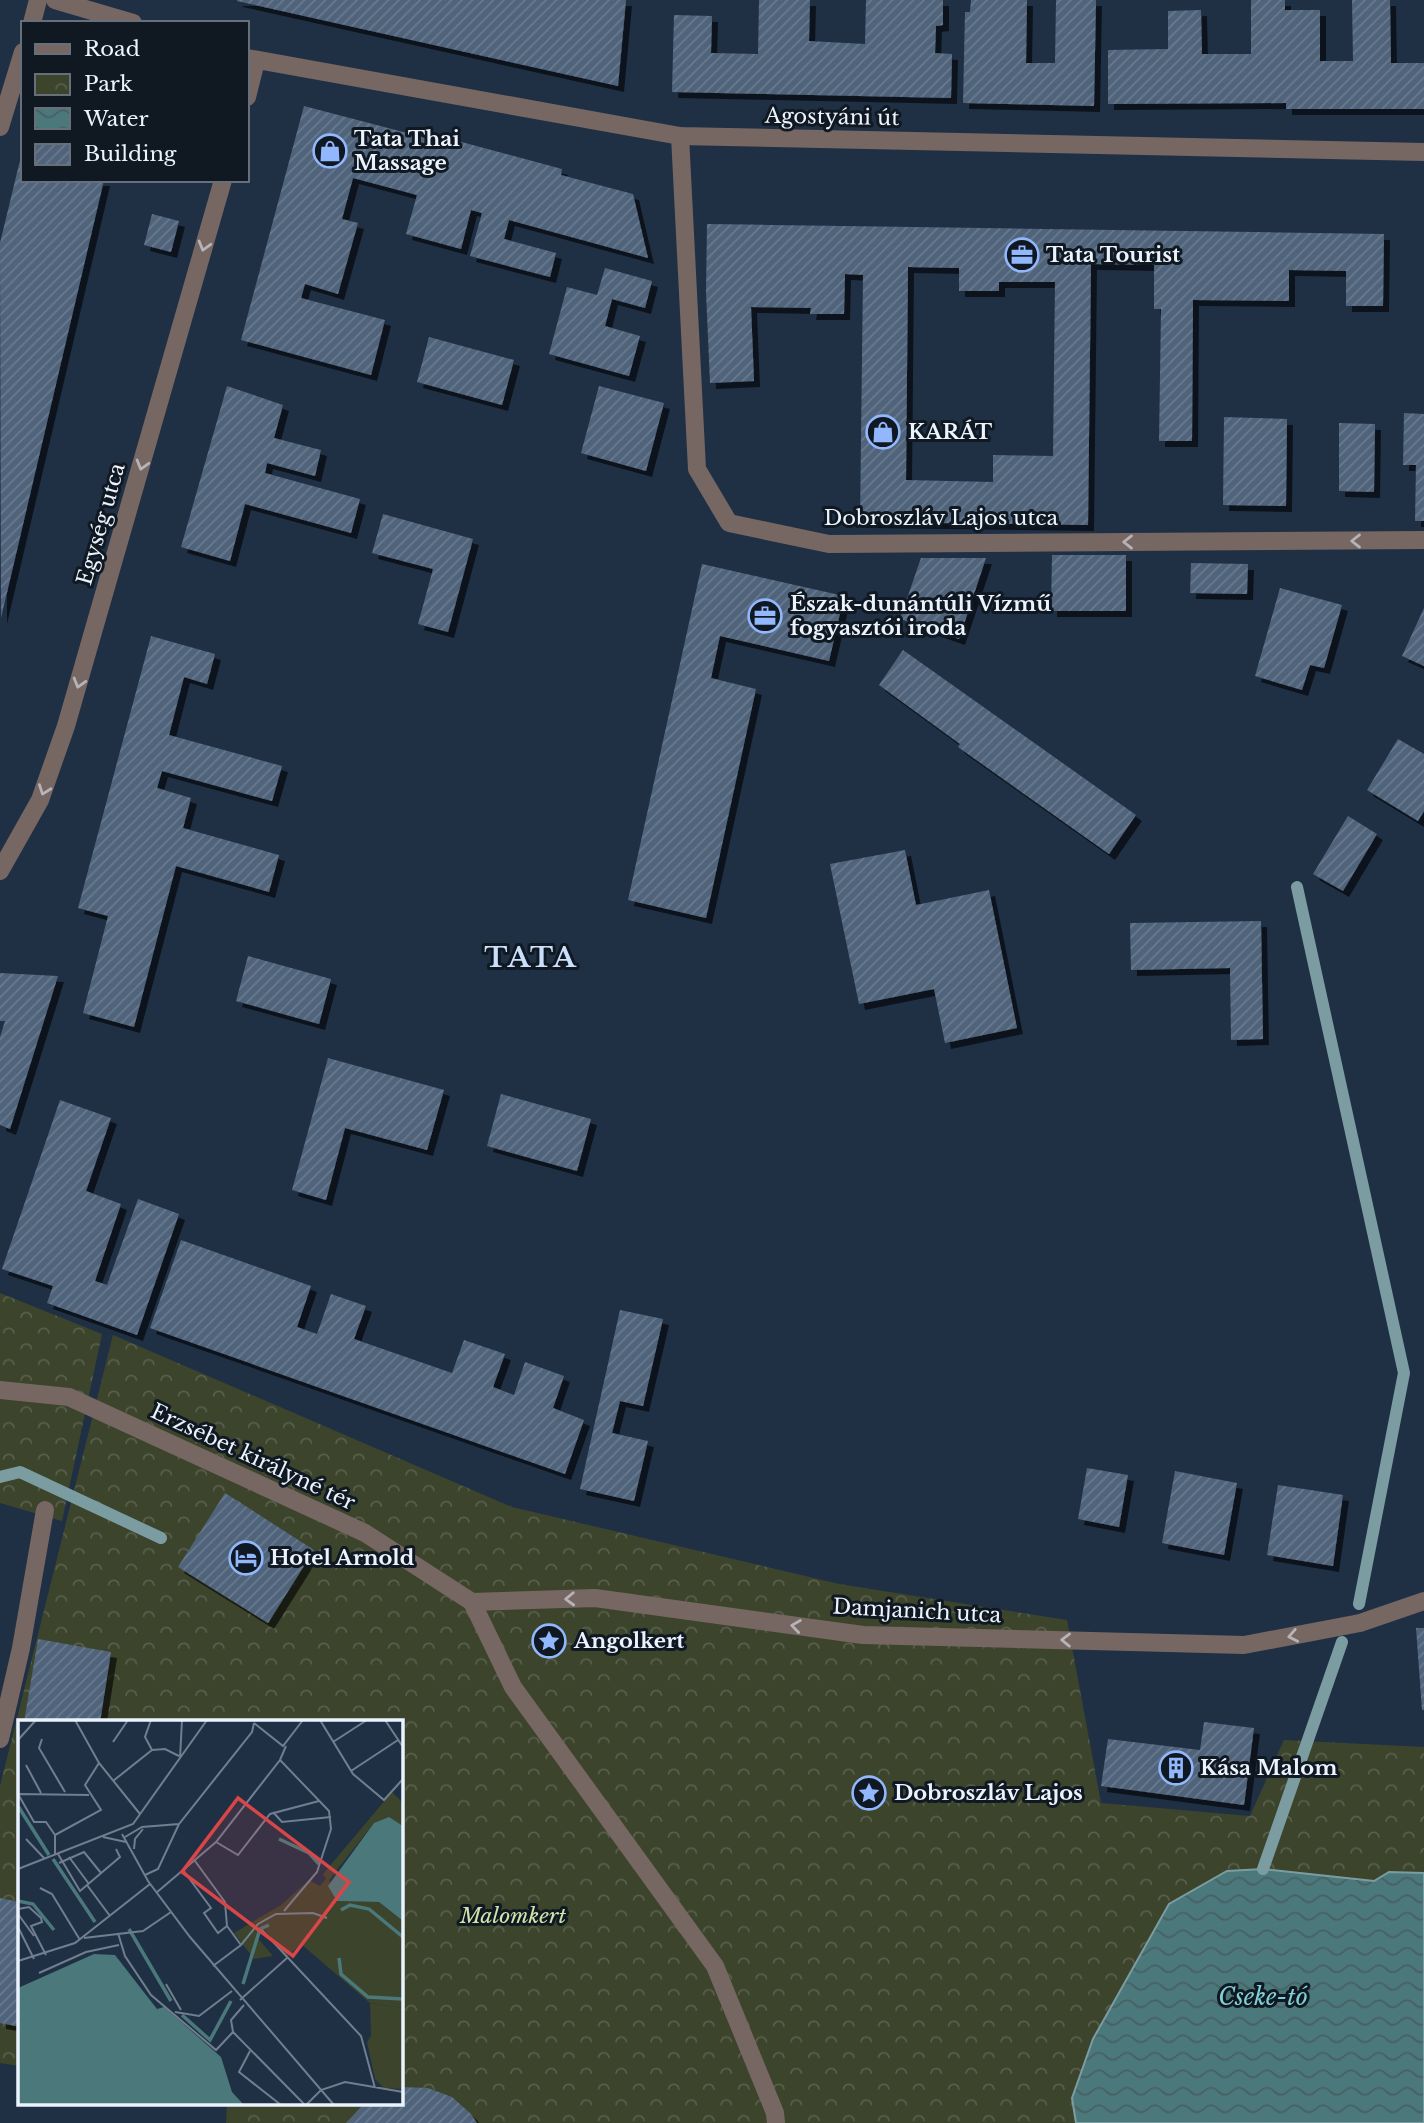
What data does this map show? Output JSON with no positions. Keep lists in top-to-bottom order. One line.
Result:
{"streets":{"street":["Agostyáni út","Dobroszláv Lajos utca","Egység utca","Erzsébet királyné tér","Damjanich utca"]},"crossings":[["Agostyáni út","Dobroszláv Lajos utca"],["Erzsébet királyné tér","Damjanich utca"]],"one_way":["Egység utca","Damjanich utca"],"districts":["TATA"],"water":["Cseke-tó"],"parks":["Malomkert"],"places":{"shop":["Tata Thai Massage","KARÁT"],"office":["Tata Tourist","Észak-dunántúli Vízmű fogyasztói iroda"],"hotel":["Hotel Arnold"],"place":["Angolkert","Dobroszláv Lajos"],"building":["Kása Malom"]},"legend":["Road","Park","Water","Building"]}
